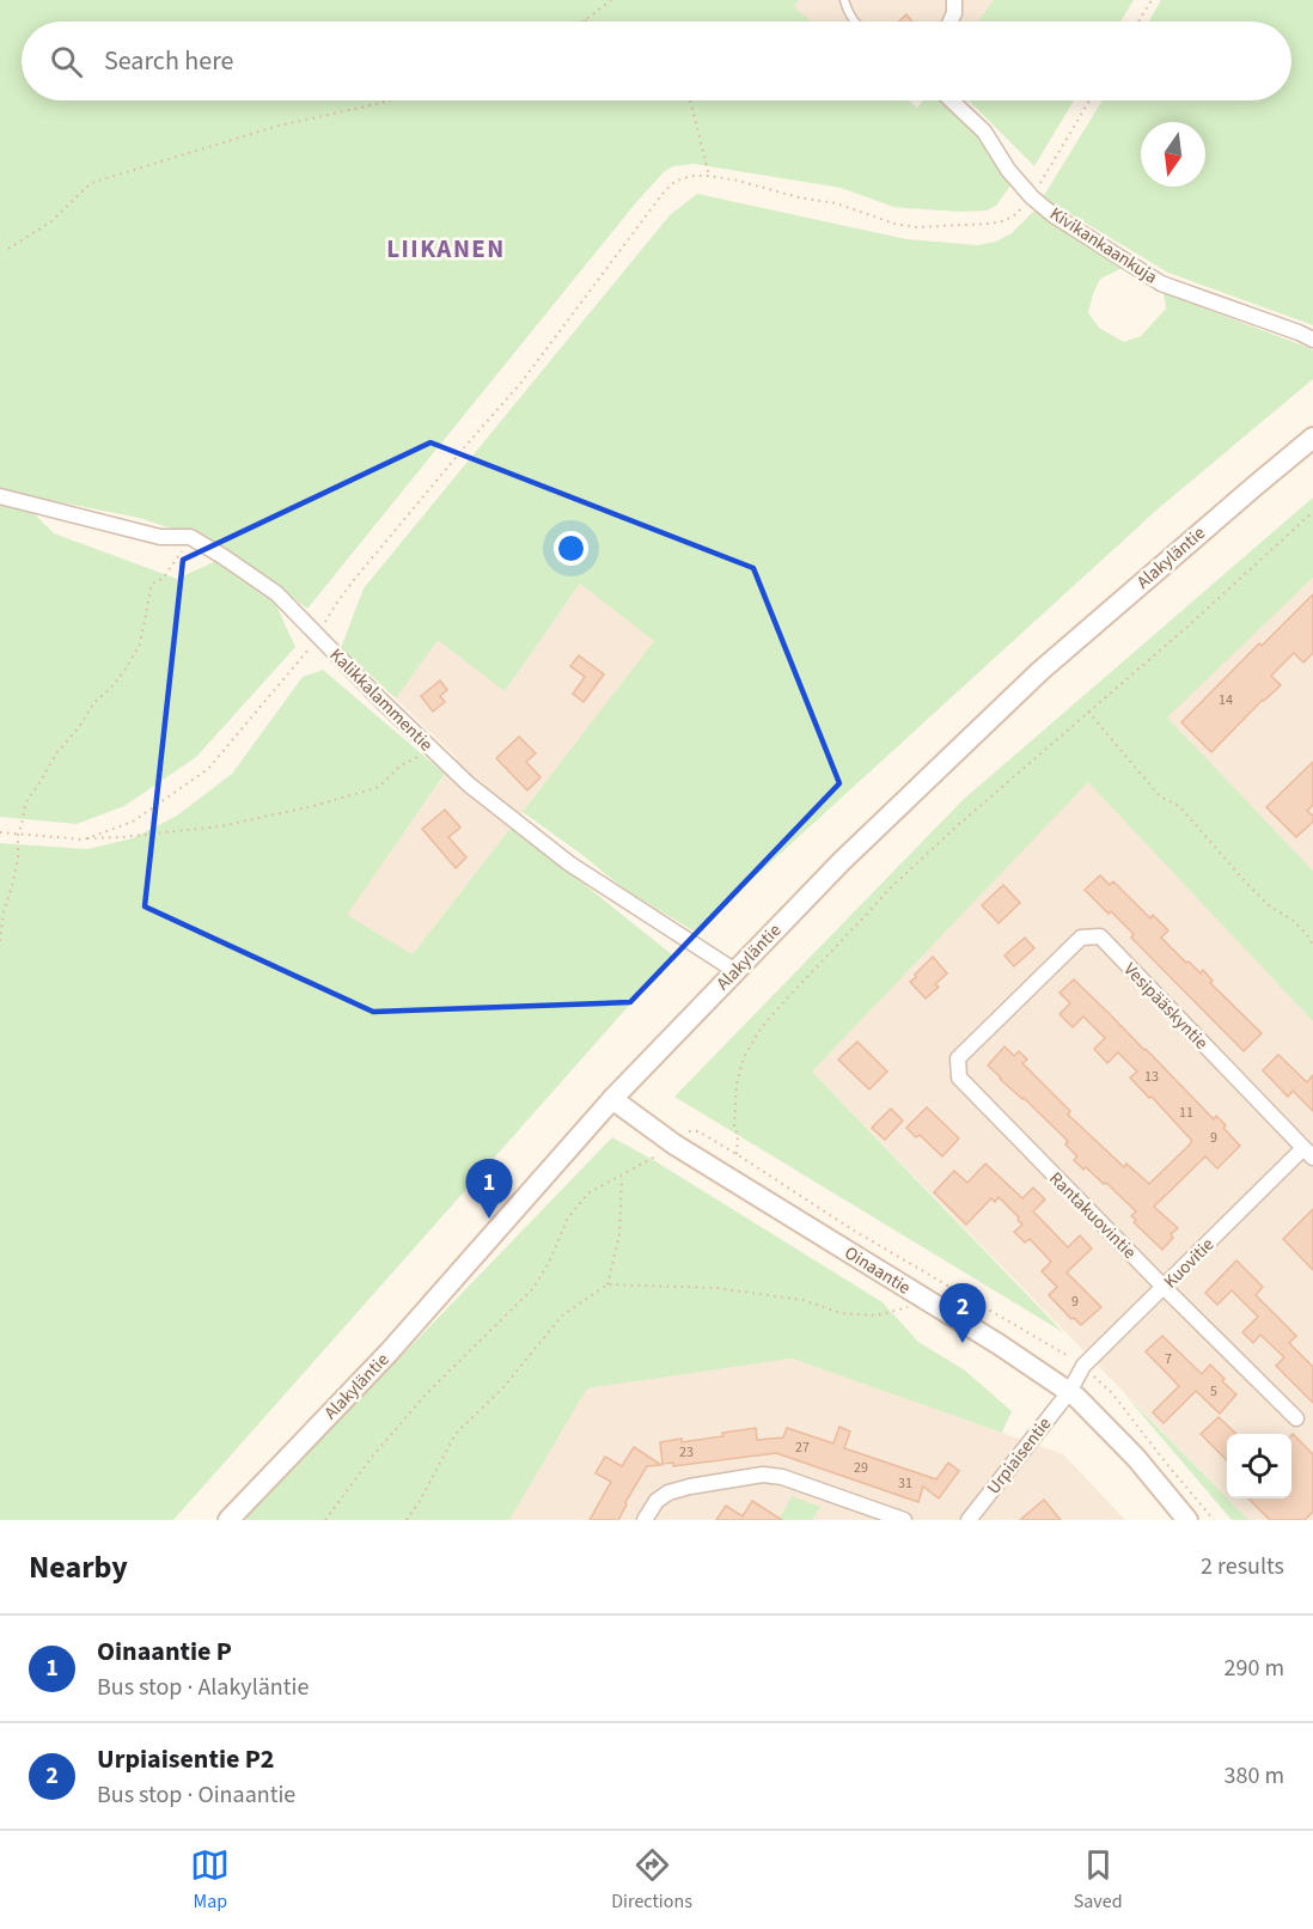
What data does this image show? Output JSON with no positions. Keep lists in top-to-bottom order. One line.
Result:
{"streets":{"main road":["Alakyläntie","Oinaantie"],"street":["Kivikankaankuja","Kalikkalammentie","Vesipääskyntie","Rantakuovintie","Kuovitie","Urpiaisentie"]},"crossings":[["Alakyläntie","Kalikkalammentie"],["Alakyläntie","Oinaantie"],["Vesipääskyntie","Rantakuovintie"],["Vesipääskyntie","Kuovitie"],["Rantakuovintie","Kuovitie"],["Kuovitie","Oinaantie"],["Kuovitie","Urpiaisentie"],["Oinaantie","Urpiaisentie"]],"districts":["LIIKANEN"],"house_numbers":["14","13","11","9","9","7","5","27","23","29","31"],"north":"bottom","page":{"search":"Search here","pins":["1","2"],"heading":["Nearby","2 results"],"list":[{"mark":"1","name":"Oinaantie P","note":"Bus stop · Alakyläntie","value":"290 m"},{"mark":"2","name":"Urpiaisentie P2","note":"Bus stop · Oinaantie","value":"380 m"}],"nav":["Map","Directions","Saved"]}}
